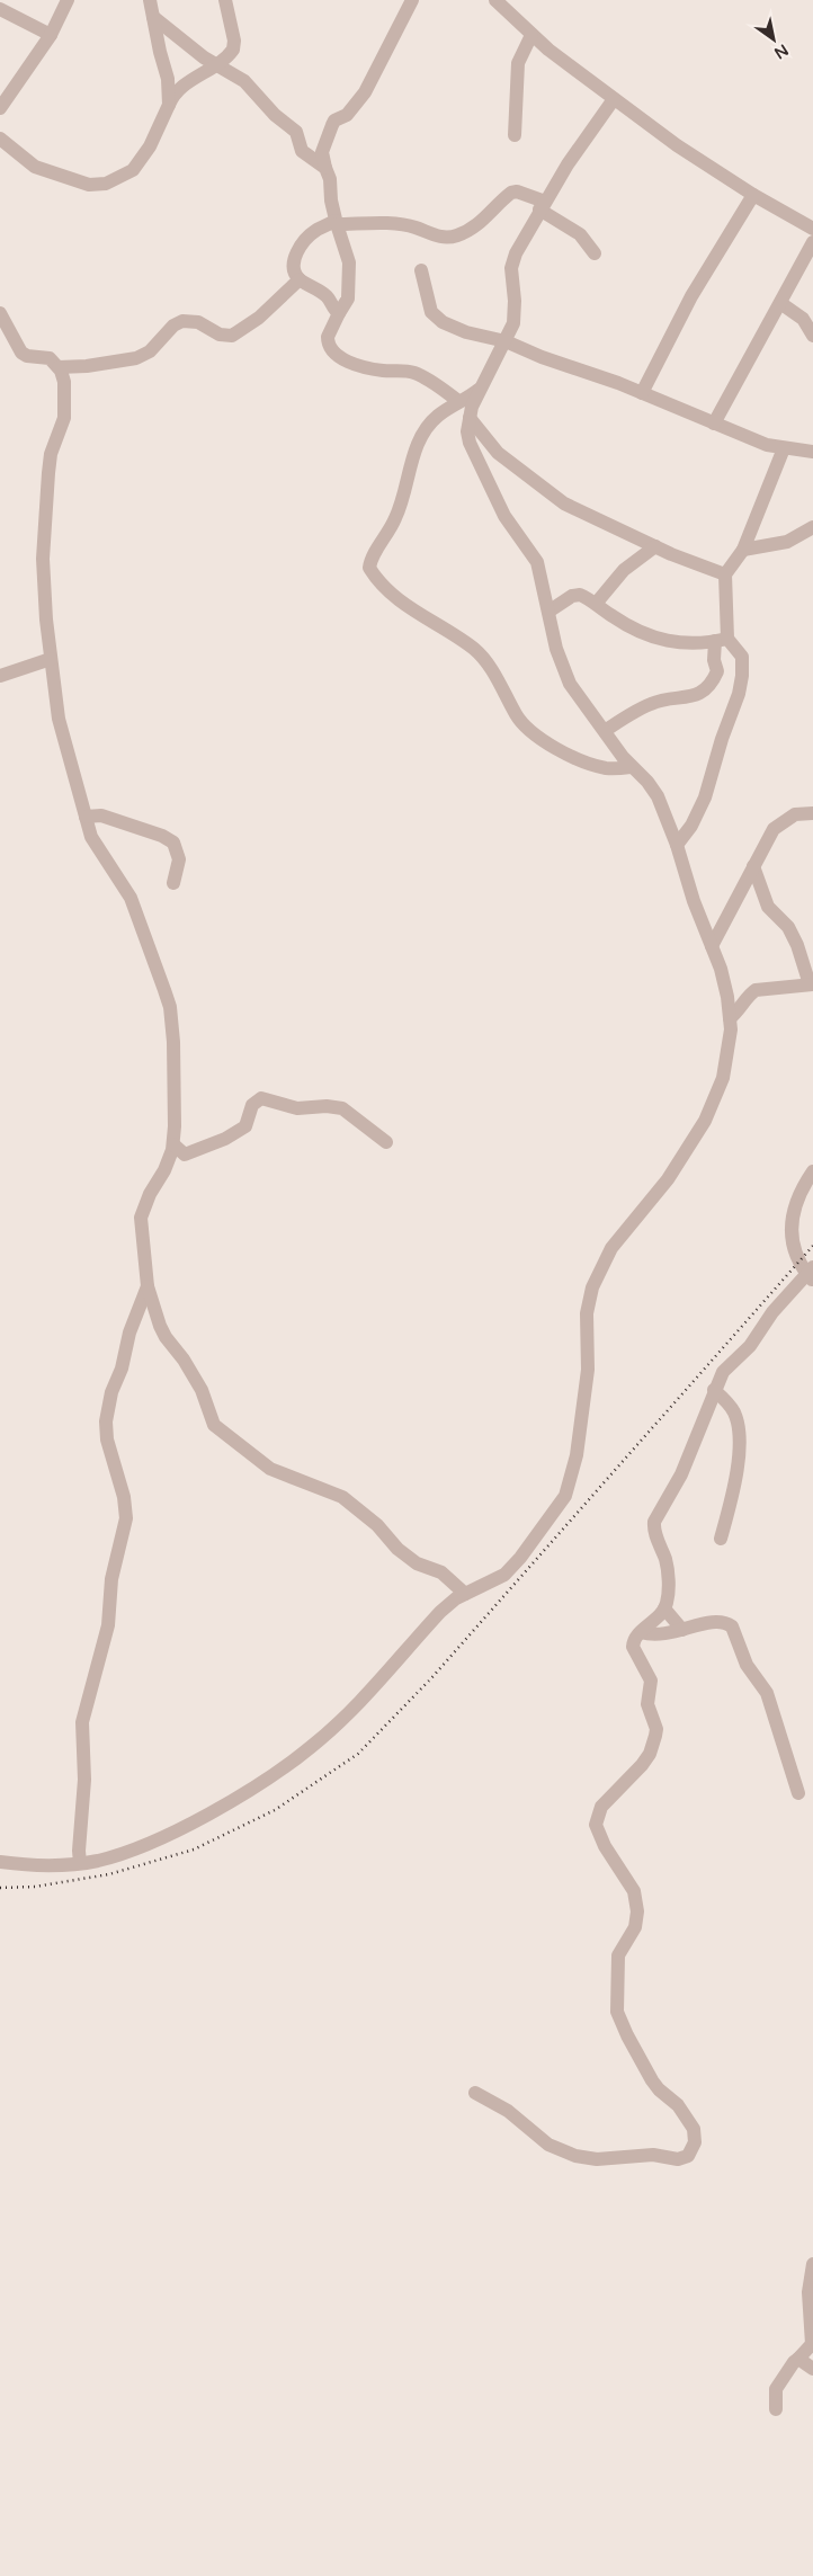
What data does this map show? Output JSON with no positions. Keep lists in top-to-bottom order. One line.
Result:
{"north":"bottom right"}
